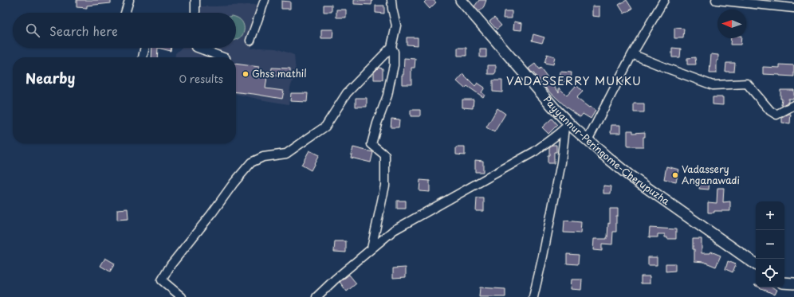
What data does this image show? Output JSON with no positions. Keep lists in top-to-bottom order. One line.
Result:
{"streets":{"main road":["Payyannur-Peringome-Cherupuzha"]},"districts":["VADASSERRY MUKKU"],"places":["Ghss mathil","Vadassery Anganawadi"],"north":"left","page":{"search":"Search here","heading":["Nearby","0 results"],"map_buttons":["+","−"]}}
